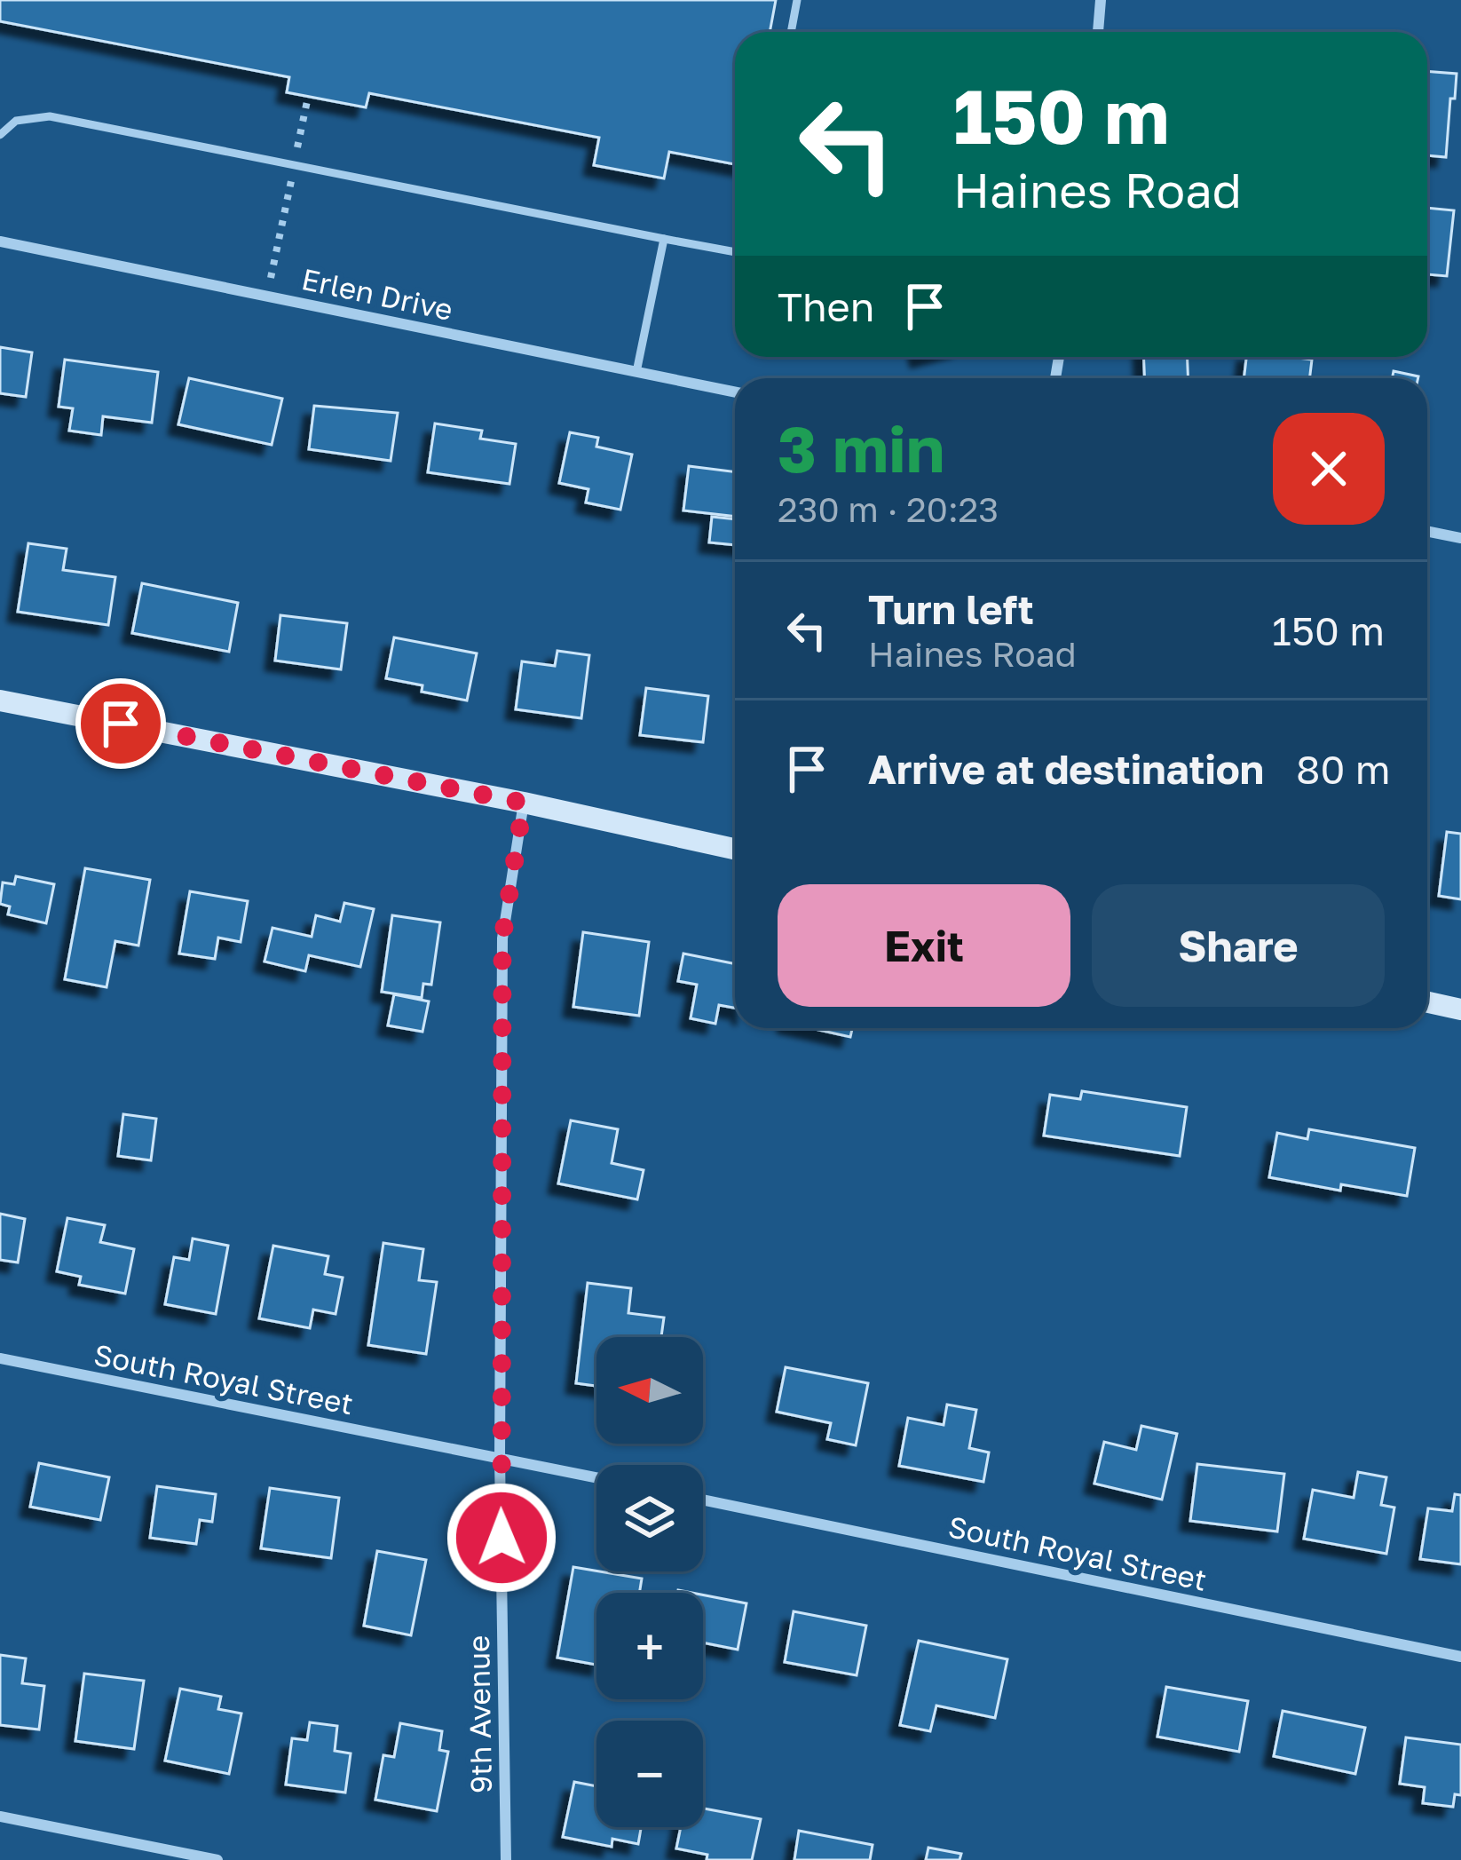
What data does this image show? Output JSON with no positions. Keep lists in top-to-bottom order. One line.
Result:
{"streets":{"street":["Erlen Drive","South Royal Street","9th Avenue"]},"crossings":[["South Royal Street","9th Avenue"]],"north":"left","page":{"turn":["150 m","Haines Road"],"then":"Then","heading":["3 min","230 m · 20:23"],"list":[{"name":"Turn left","note":"Haines Road","value":"150 m"},{"name":"Arrive at destination","value":"80 m"}],"buttons":["Exit","Share"],"map_buttons":["+","−"]}}
